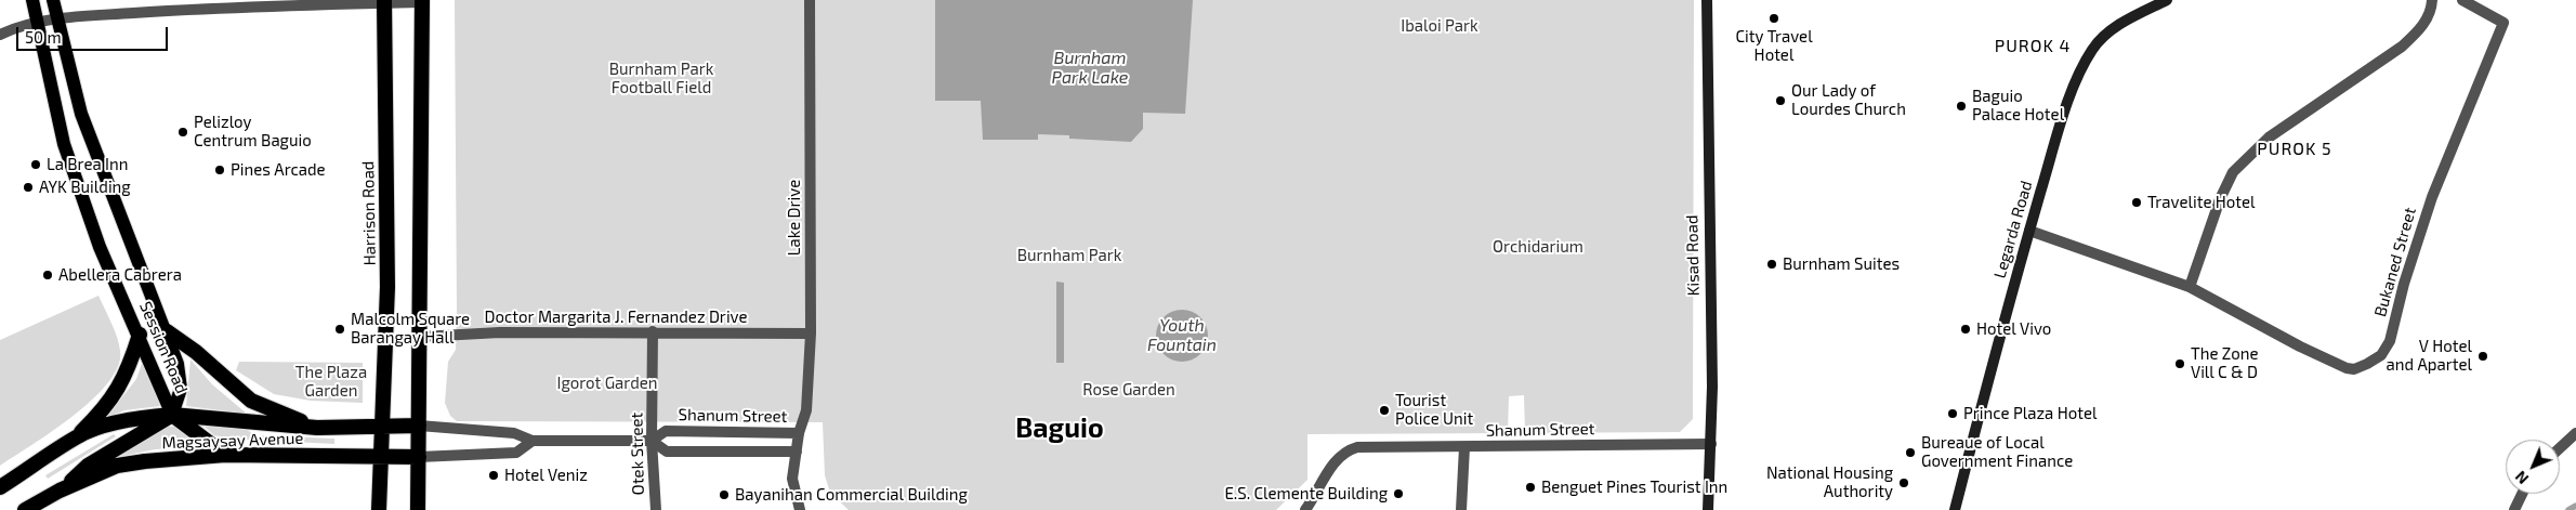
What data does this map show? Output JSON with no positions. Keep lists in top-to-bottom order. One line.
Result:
{"streets":{"highway":["Harrison Road","Magsaysay Avenue"],"main road":["Legarda Road","Kisad Road","Session Road"],"street":["Lake Drive","Bukaned Street","Doctor Margarita J. Fernandez Drive","Shanum Street","Otek Street"]},"crossings":[["Harrison Road","Magsaysay Avenue"],["Lake Drive","Doctor Margarita J. Fernandez Drive"],["Lake Drive","Shanum Street"],["Legarda Road","Bukaned Street"],["Kisad Road","Shanum Street"],["Doctor Margarita J. Fernandez Drive","Otek Street"],["Session Road","Magsaysay Avenue"],["Shanum Street","Magsaysay Avenue"],["Shanum Street","Otek Street"]],"districts":["PUROK 4","PUROK 5","Baguio"],"water":["Burnham Park Lake","Youth Fountain"],"parks":["Ibaloi Park","Burnham Park Football Field","Orchidarium","Burnham Park","The Plaza Garden","Igorot Garden","Rose Garden"],"places":["City Travel Hotel","Our Lady of Lourdes Church","Baguio Palace Hotel","Pelizloy Centrum Baguio","La Brea Inn","Pines Arcade","AYK Building","Travelite Hotel","Burnham Suites","Abellera Cabrera","Malcolm Square Barangay Hall","Hotel Vivo","V Hotel and Apartel","The Zone Vill C & D","Tourist Police Unit","Prince Plaza Hotel","Bureaue of Local Government Finance","Hotel Veniz","National Housing Authority","Benguet Pines Tourist Inn","E.S. Clemente Building","Bayanihan Commercial Building"],"scale_bar":"50 m","north":"bottom left"}
